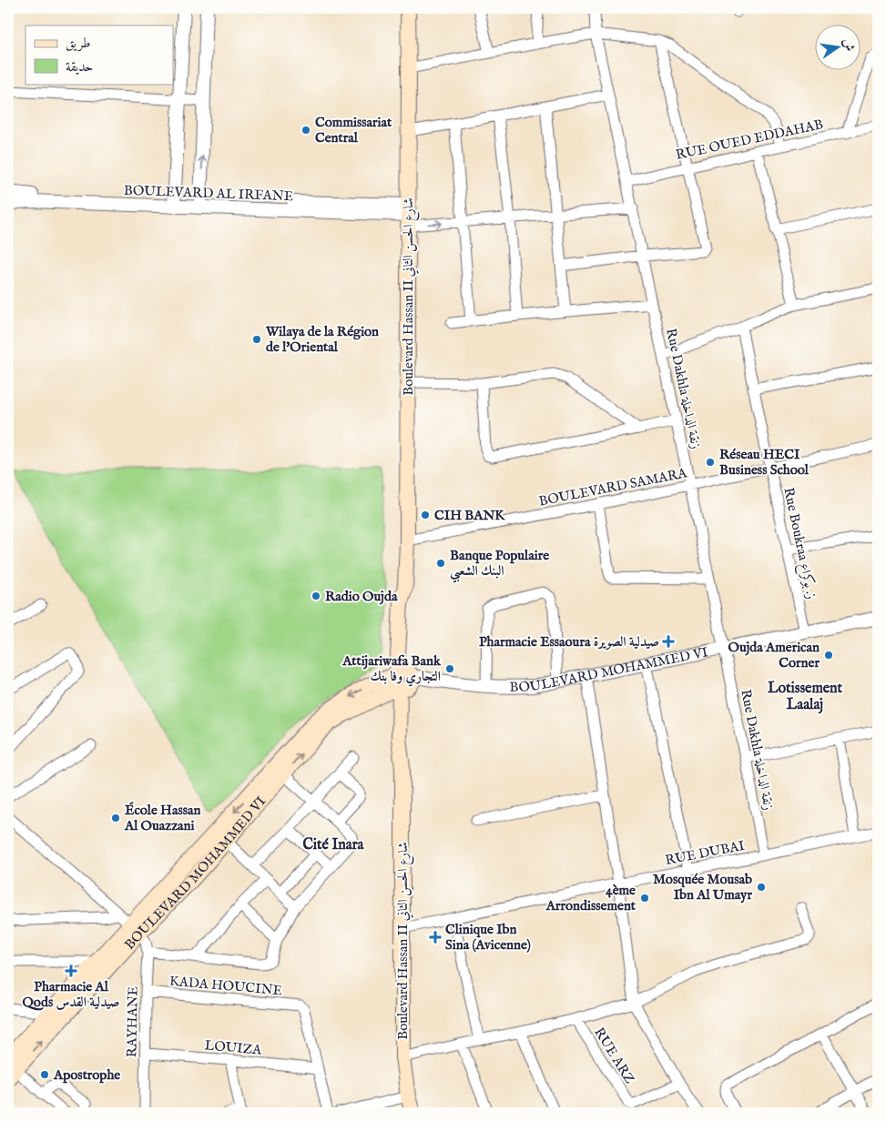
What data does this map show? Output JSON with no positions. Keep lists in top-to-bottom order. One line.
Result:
{"streets":{"main road":["Boulevard Hassan II شارع الحسن الثاني","BOULEVARD MOHAMMED VI"],"street":["RUE OUED EDDAHAB","BOULEVARD AL IRFANE","Rue Dakhla زنقة الداخلة","BOULEVARD SAMARA","Rue Boukraa ز. بوكراع","RUE DUBAI","KADA HOUCINE","RAYHANE","LOUIZA","RUE ARZ"]},"crossings":[["RUE OUED EDDAHAB","Rue Dakhla زنقة الداخلة"],["BOULEVARD AL IRFANE","Boulevard Hassan II شارع الحسن الثاني"],["Boulevard Hassan II شارع الحسن الثاني","BOULEVARD SAMARA"],["Boulevard Hassan II شارع الحسن الثاني","BOULEVARD MOHAMMED VI"],["Boulevard Hassan II شارع الحسن الثاني","RUE DUBAI"],["Rue Dakhla زنقة الداخلة","BOULEVARD SAMARA"],["Rue Dakhla زنقة الداخلة","BOULEVARD MOHAMMED VI"],["Rue Dakhla زنقة الداخلة","RUE DUBAI"],["BOULEVARD SAMARA","Rue Boukraa ز. بوكراع"],["Rue Boukraa ز. بوكراع","BOULEVARD MOHAMMED VI"],["BOULEVARD MOHAMMED VI","RAYHANE"],["KADA HOUCINE","RAYHANE"],["KADA HOUCINE","LOUIZA"],["RAYHANE","LOUIZA"]],"districts":["Lotissement Laalaj","Cité Inara"],"places":{"other":["Commissariat Central","Wilaya de la Région de l'Oriental","Réseau HECI Business School","CIH BANK","Banque Populaire البنك الشعبي","Radio Oujda","Oujda American Corner","Attijariwafa Bank التجاري وفا بنك","École Hassan Al Ouazzani","Mosquée Mousab Ibn Al Umayr","4ème Arrondissement","Apostrophe"],"health":["Pharmacie Essaoura صيدلية الصويرة","Clinique Ibn Sina (Avicenne)","Pharmacie Al Qods صيدلية القدس"]},"legend":["طريق","حديقة"],"north":"right"}
